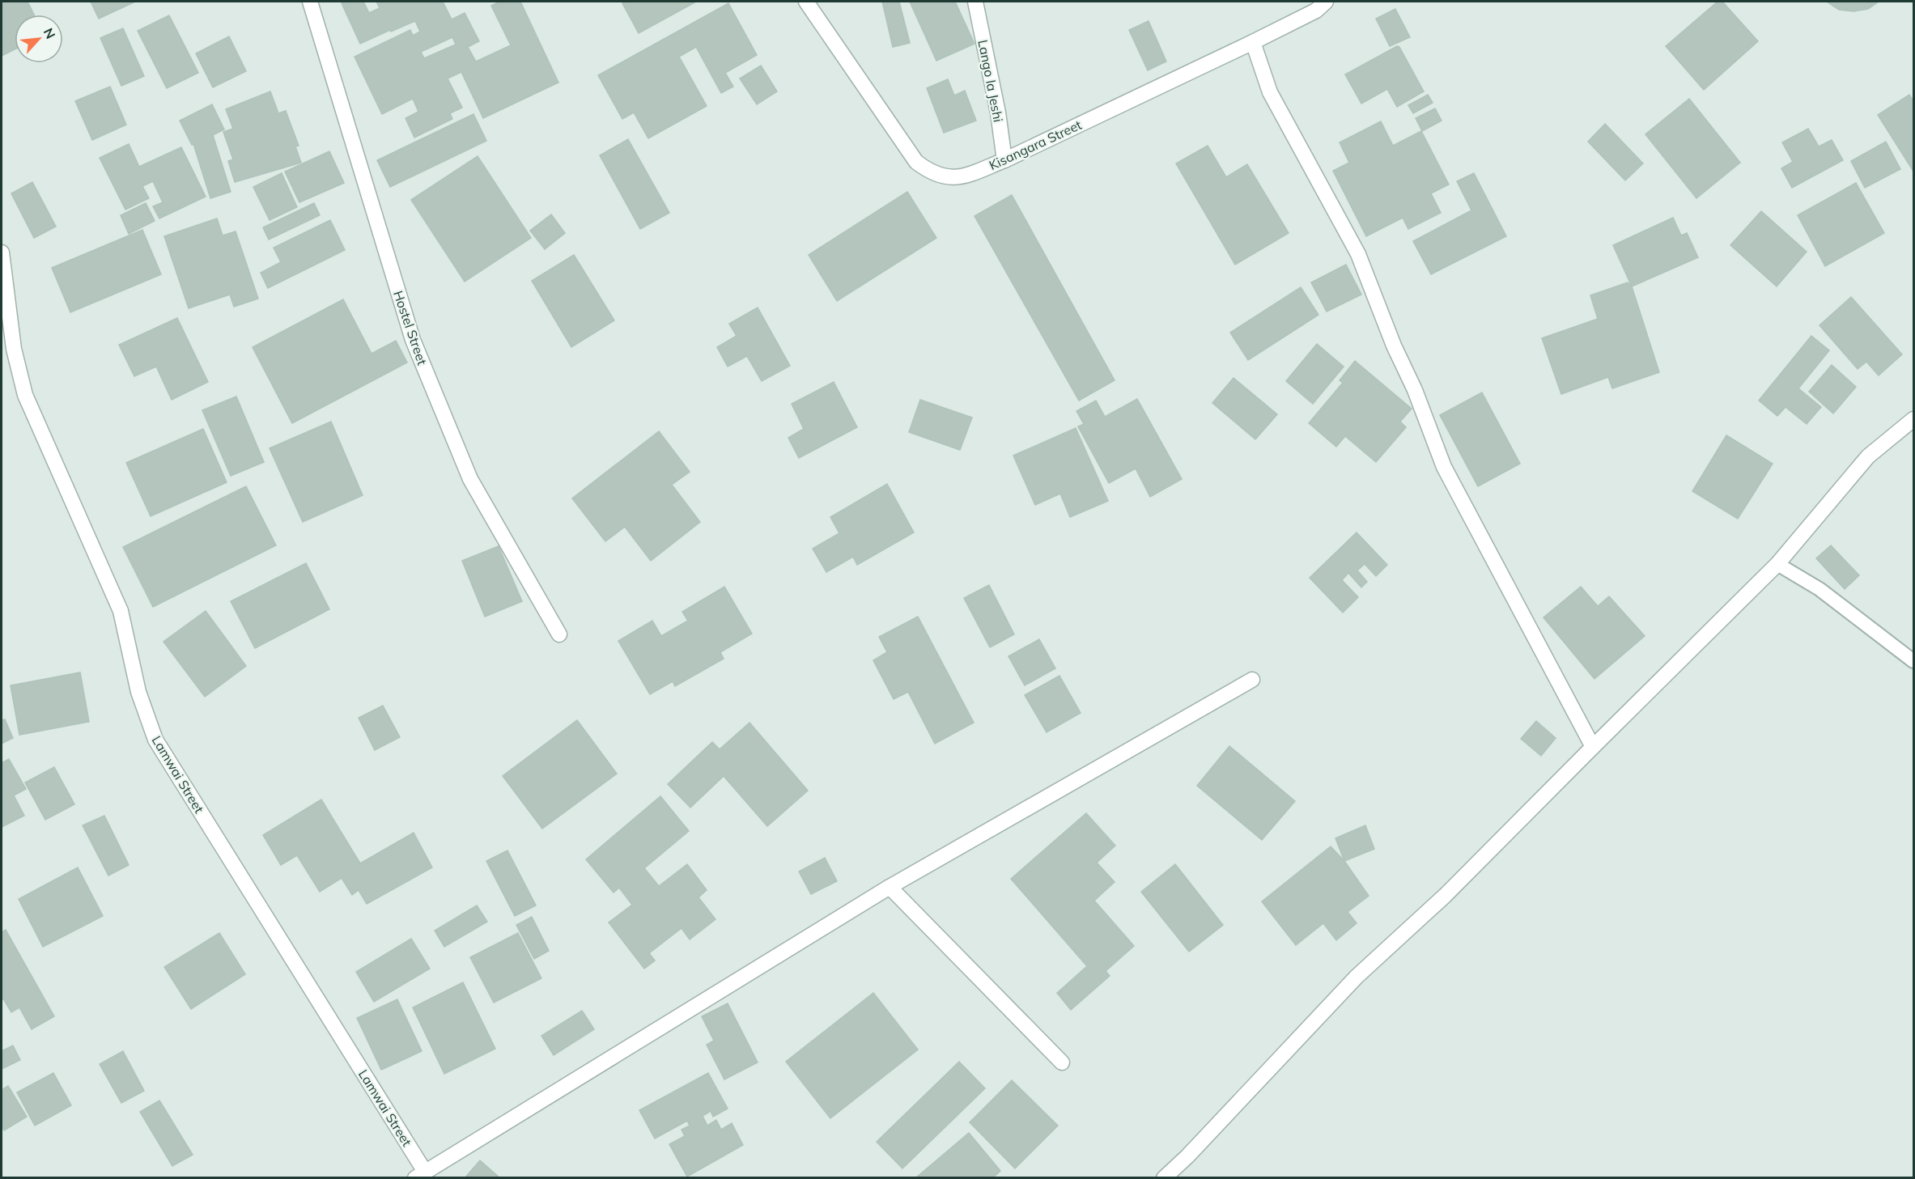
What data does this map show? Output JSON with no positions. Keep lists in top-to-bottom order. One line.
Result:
{"streets":{"street":["Lango la Jeshi","Kisangara Street","Hostel Street","Lamwai Street"]},"crossings":[["Lango la Jeshi","Kisangara Street"]],"north":"top right"}
